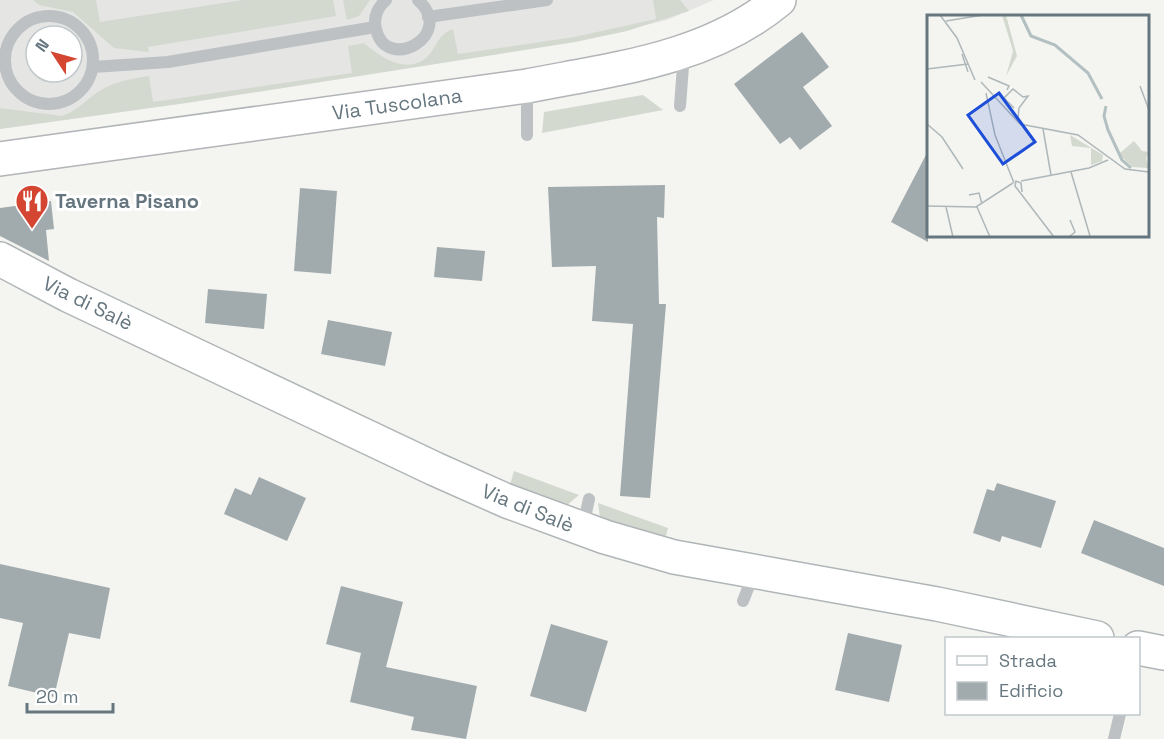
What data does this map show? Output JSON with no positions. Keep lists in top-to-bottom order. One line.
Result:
{"streets":{"main road":["Via Tuscolana","Via di Salè"]},"places":{"restaurant":["Taverna Pisano"]},"legend":["Strada","Edificio"],"scale_bar":"20 m","north":"top left"}
